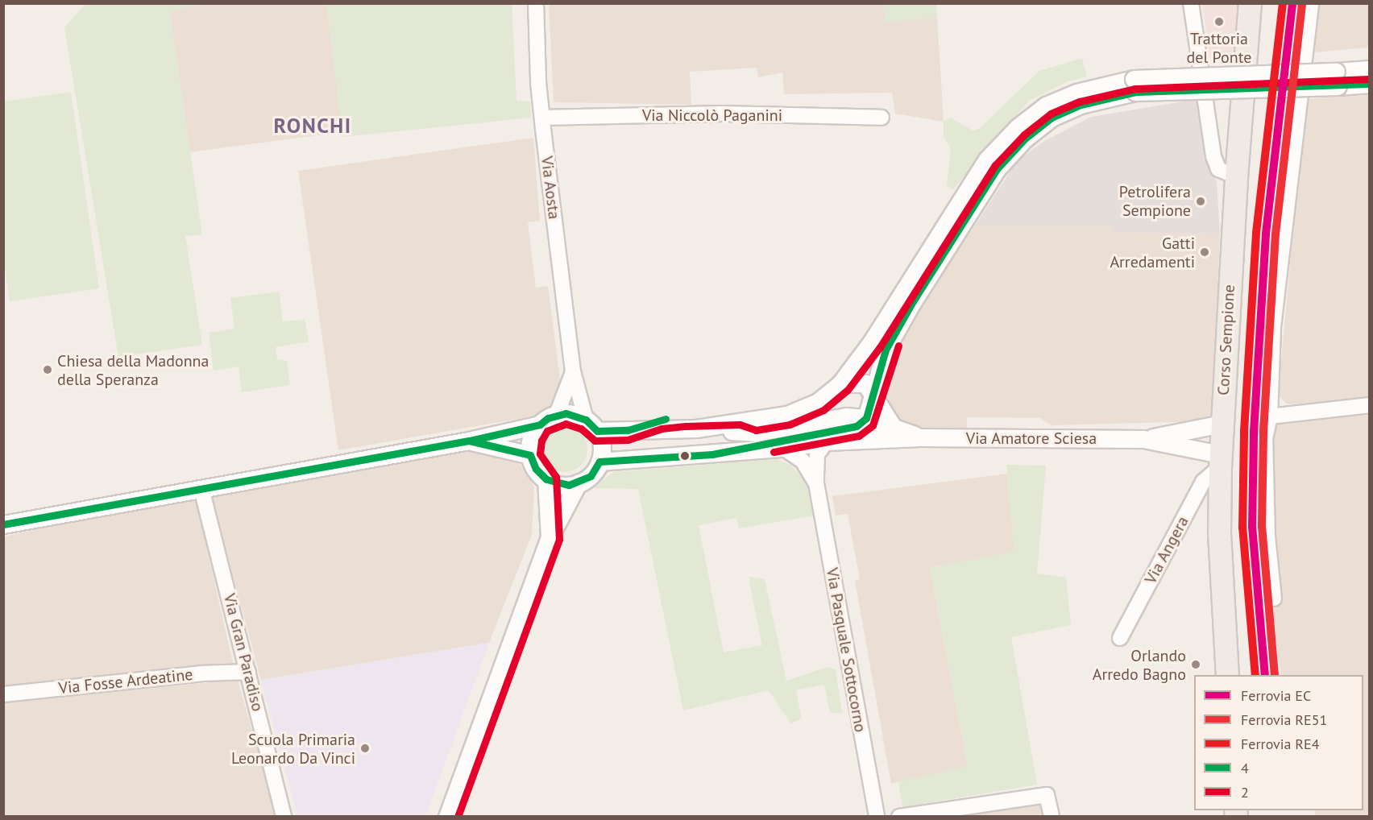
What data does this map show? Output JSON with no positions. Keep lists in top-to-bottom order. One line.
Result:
{"streets":{"main road":["Corso Sempione"],"street":["Via Niccolò Paganini","Via Aosta","Via Amatore Sciesa","Via Angera","Via Pasquale Sottocorno","Via Gran Paradiso","Via Fosse Ardeatine"]},"crossings":[["Via Niccolò Paganini","Via Aosta"],["Via Aosta","Via Amatore Sciesa"],["Corso Sempione","Via Amatore Sciesa"],["Corso Sempione","Via Angera"],["Via Amatore Sciesa","Via Angera"],["Via Amatore Sciesa","Via Pasquale Sottocorno"],["Via Gran Paradiso","Via Fosse Ardeatine"]],"districts":["RONCHI"],"places":["Trattoria del Ponte","Petrolifera Sempione","Gatti Arredamenti","Chiesa della Madonna della Speranza","Orlando Arredo Bagno","Scuola Primaria Leonardo Da Vinci"],"lines":["rail line EC","rail line RE4","rail line RE51","transit line 2","transit line 4"],"legend":["Ferrovia EC","Ferrovia RE51","Ferrovia RE4","4","2"]}
